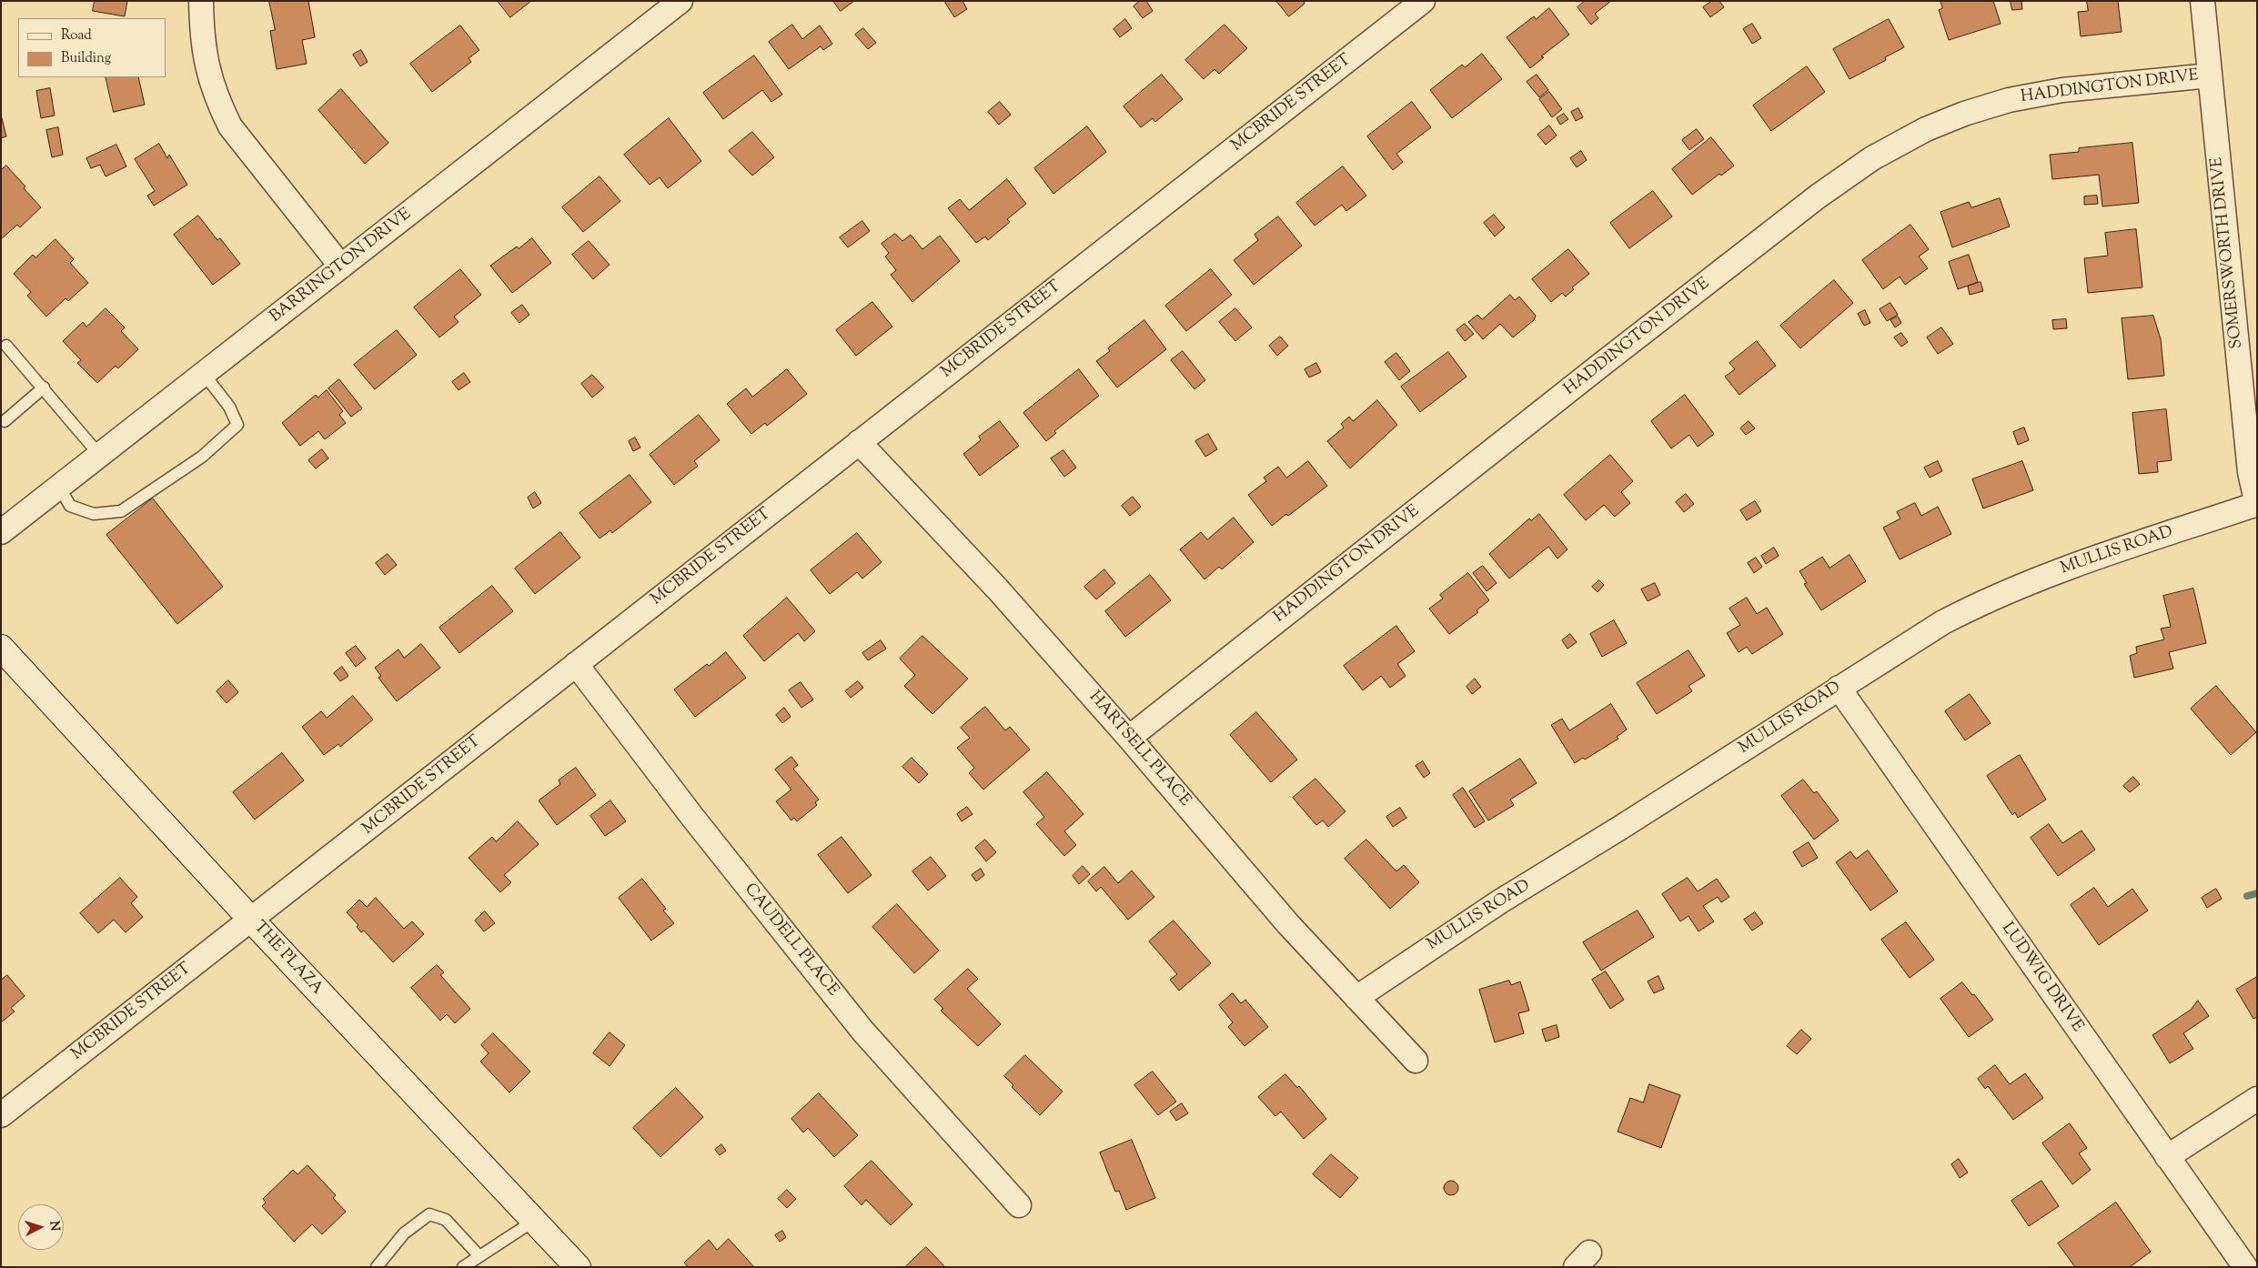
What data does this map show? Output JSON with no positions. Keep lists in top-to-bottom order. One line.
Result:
{"streets":{"main road":["THE PLAZA"],"street":["HADDINGTON DRIVE","MCBRIDE STREET","SOMERSWORTH DRIVE","BARRINGTON DRIVE","MULLIS ROAD","HARTSELL PLACE","CAUDELL PLACE","LUDWIG DRIVE"]},"crossings":[["HADDINGTON DRIVE","SOMERSWORTH DRIVE"],["HADDINGTON DRIVE","HARTSELL PLACE"],["MCBRIDE STREET","HARTSELL PLACE"],["MCBRIDE STREET","CAUDELL PLACE"],["MCBRIDE STREET","THE PLAZA"],["SOMERSWORTH DRIVE","MULLIS ROAD"],["MULLIS ROAD","HARTSELL PLACE"],["MULLIS ROAD","LUDWIG DRIVE"]],"legend":["Road","Building"],"north":"right"}
